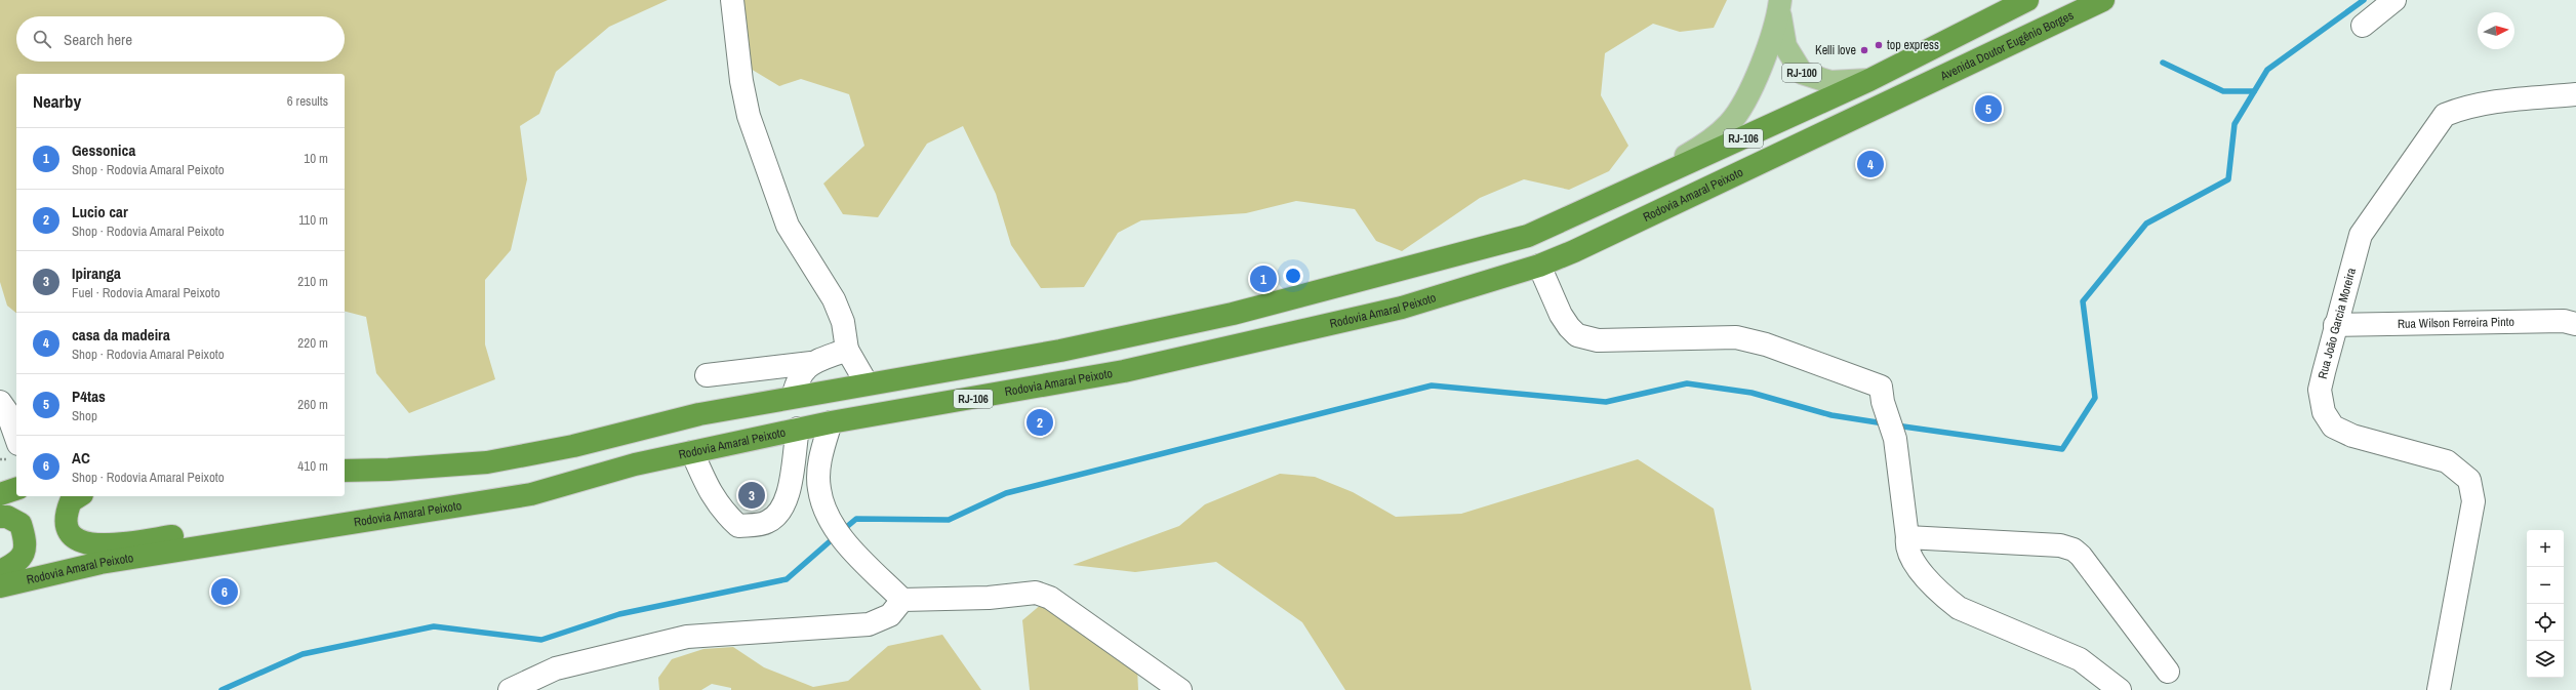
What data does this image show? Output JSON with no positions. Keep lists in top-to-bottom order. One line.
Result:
{"streets":{"highway":["Avenida Doutor Eugênio Borges","RJ-106","Rodovia Amaral Peixoto"],"main road":["RJ-100"],"street":["Rua Wilson Ferreira Pinto","Rua João Garcia Moreira"]},"crossings":[["Avenida Doutor Eugênio Borges","Rodovia Amaral Peixoto"],["RJ-100","RJ-106"],["Rua Wilson Ferreira Pinto","Rua João Garcia Moreira"]],"places":["top express","Kelli love"],"north":"right","page":{"search":"Search here","heading":["Nearby","6 results"],"pins":["5","4","1","2","3","6"],"list":[{"mark":"1","name":"Gessonica","note":"Shop · Rodovia Amaral Peixoto","value":"10 m"},{"mark":"2","name":"Lucio car","note":"Shop · Rodovia Amaral Peixoto","value":"110 m"},{"mark":"3","name":"Ipiranga","note":"Fuel · Rodovia Amaral Peixoto","value":"210 m"},{"mark":"4","name":"casa da madeira","note":"Shop · Rodovia Amaral Peixoto","value":"220 m"},{"mark":"5","name":"P4tas","note":"Shop","value":"260 m"},{"mark":"6","name":"AC","note":"Shop · Rodovia Amaral Peixoto","value":"410 m"}],"map_buttons":["+","−"]}}
